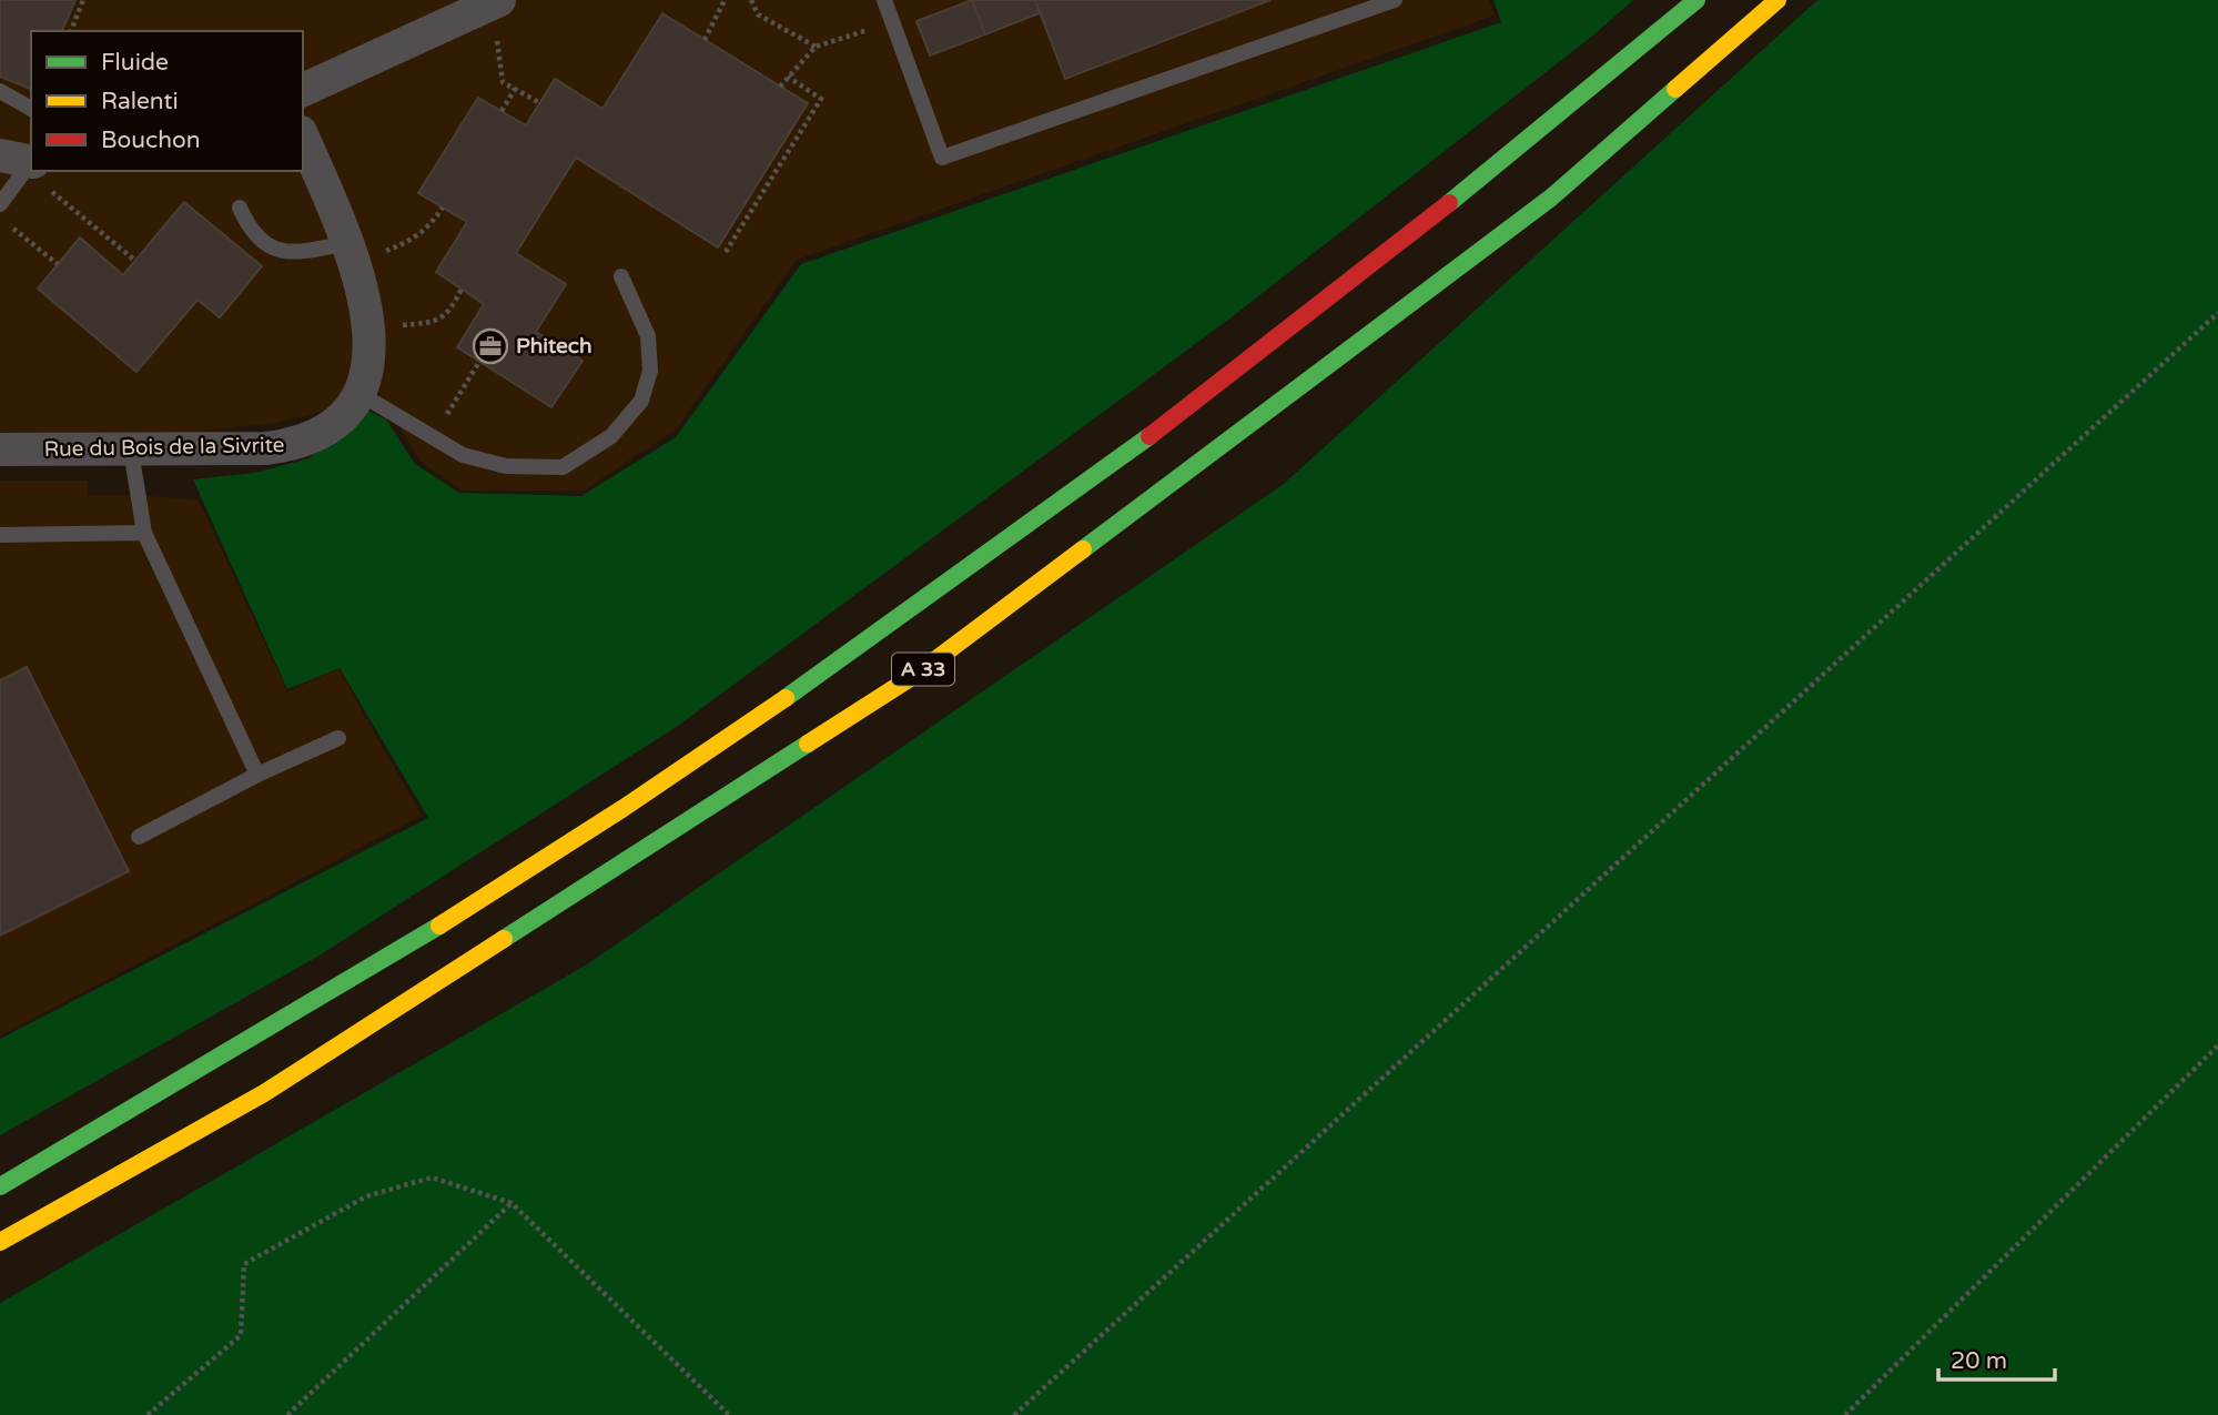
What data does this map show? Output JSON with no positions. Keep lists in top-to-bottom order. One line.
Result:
{"streets":{"highway":["A 33"],"street":["Rue du Bois de la Sivrite"]},"places":{"office":["Phitech"]},"legend":["Fluide","Ralenti","Bouchon"],"scale_bar":"20 m"}
